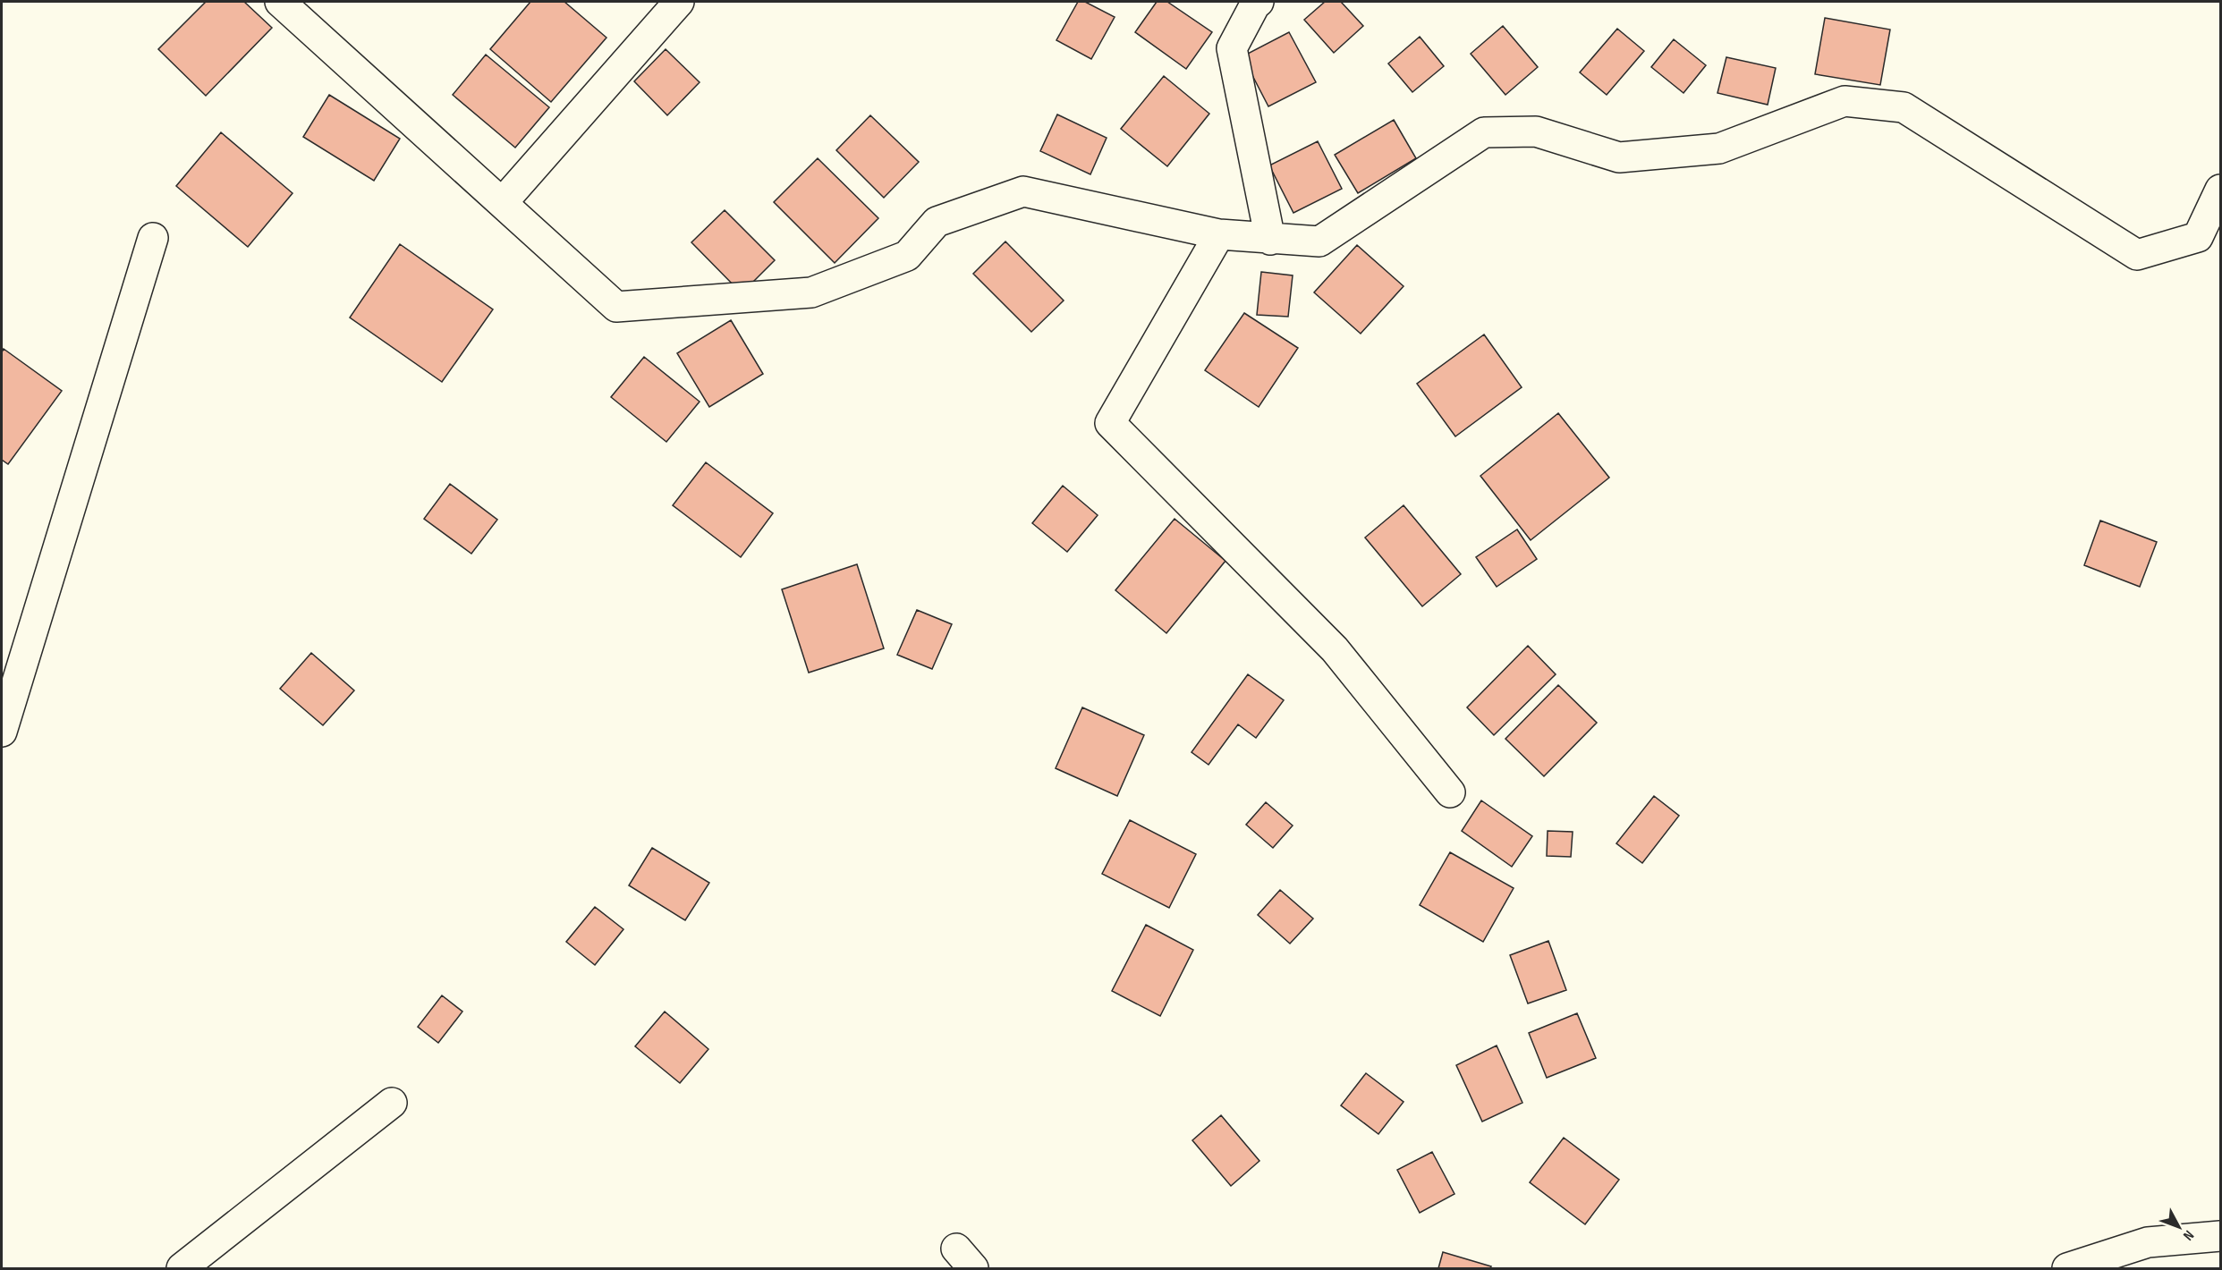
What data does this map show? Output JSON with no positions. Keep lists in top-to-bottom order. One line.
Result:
{"north":"bottom right"}
